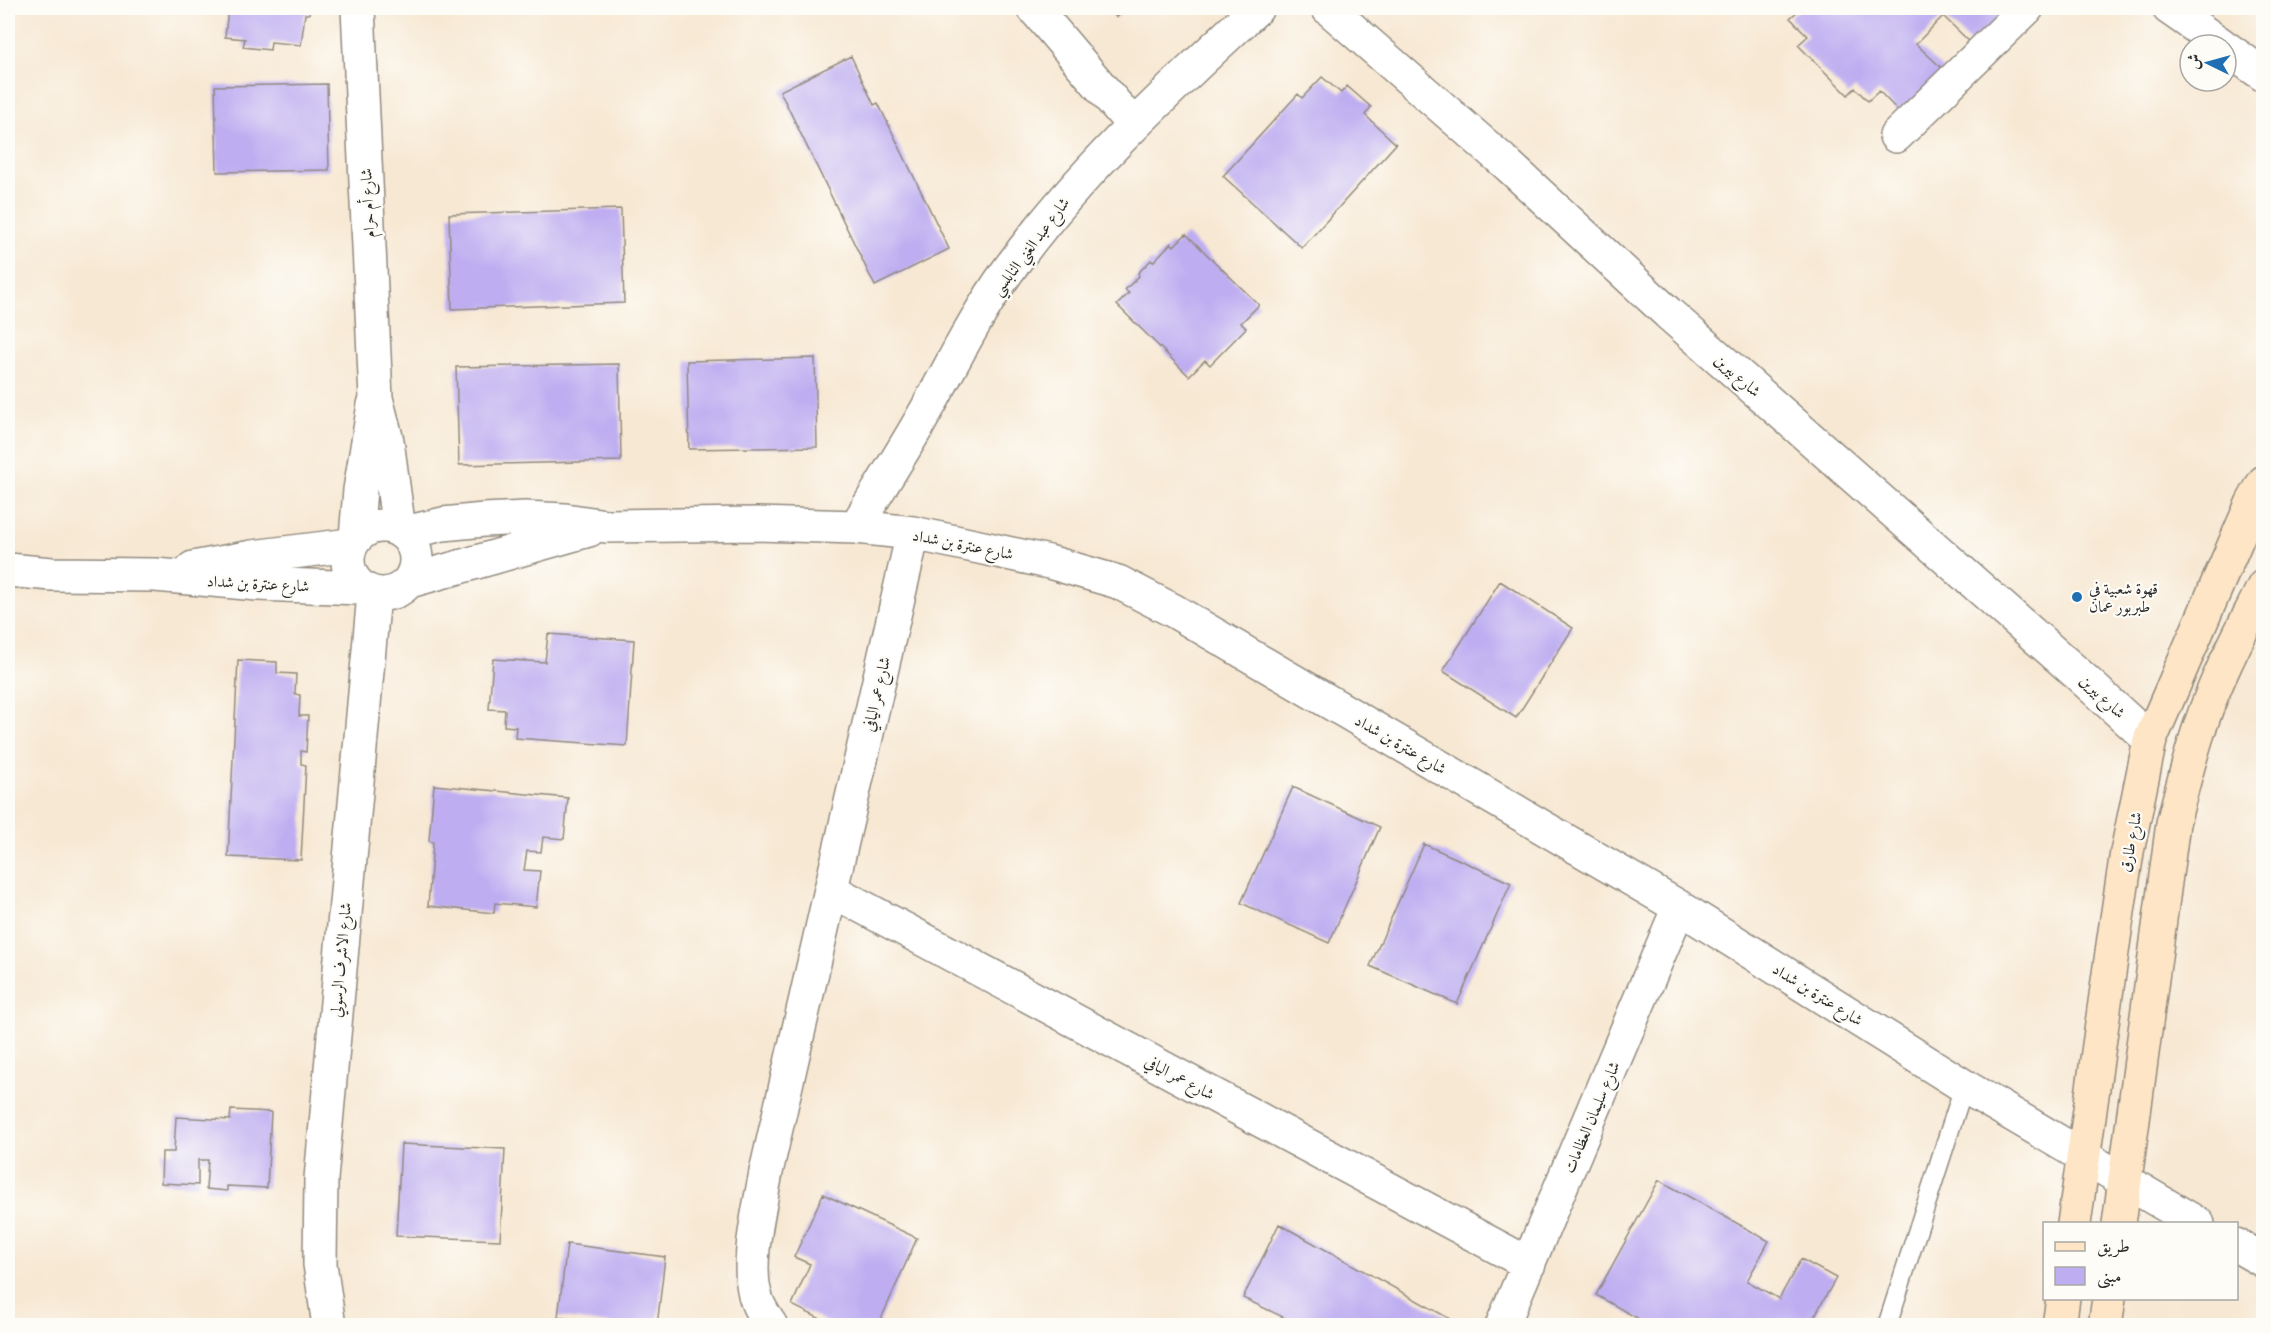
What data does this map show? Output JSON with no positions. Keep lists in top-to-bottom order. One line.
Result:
{"streets":{"street":["شارع أم حرام","شارع عبد الغني النابلسي","شارع بيرين","شارع عنترة بن شداد","شارع عمر اليافي","شارع طارق","شارع الاشرف الرسولي","شارع سليمان العظامات"]},"crossings":[["شارع أم حرام","شارع عنترة بن شداد"],["شارع أم حرام","شارع الاشرف الرسولي"],["شارع عبد الغني النابلسي","شارع عنترة بن شداد"],["شارع بيرين","شارع طارق"],["شارع عنترة بن شداد","شارع عمر اليافي"],["شارع عنترة بن شداد","شارع طارق"],["شارع عنترة بن شداد","شارع الاشرف الرسولي"],["شارع عنترة بن شداد","شارع سليمان العظامات"],["شارع عمر اليافي","شارع سليمان العظامات"]],"places":["قهوة شعبية في طبربور عمان"],"legend":["طريق","مبنى"],"north":"left"}
